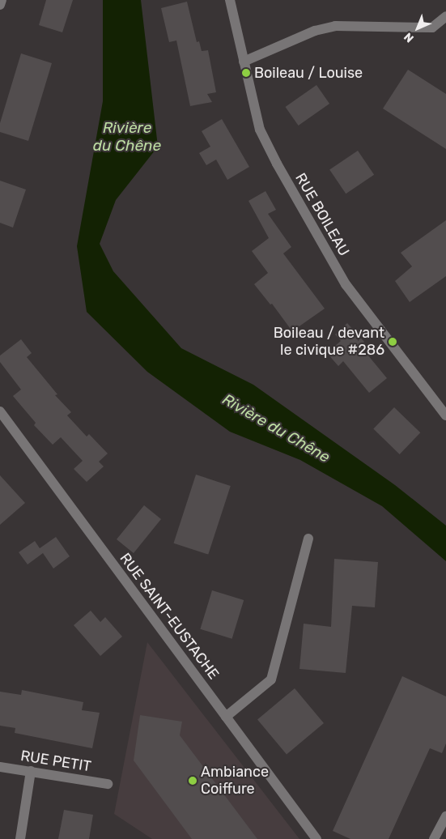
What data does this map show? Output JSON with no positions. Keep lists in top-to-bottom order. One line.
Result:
{"streets":{"street":["RUE BOILEAU","RUE SAINT-EUSTACHE","RUE PETIT"]},"water":["Rivière du Chêne"],"places":["Boileau / Louise","Boileau / devant le civique #286","Ambiance Coiffure"],"north":"bottom left"}
